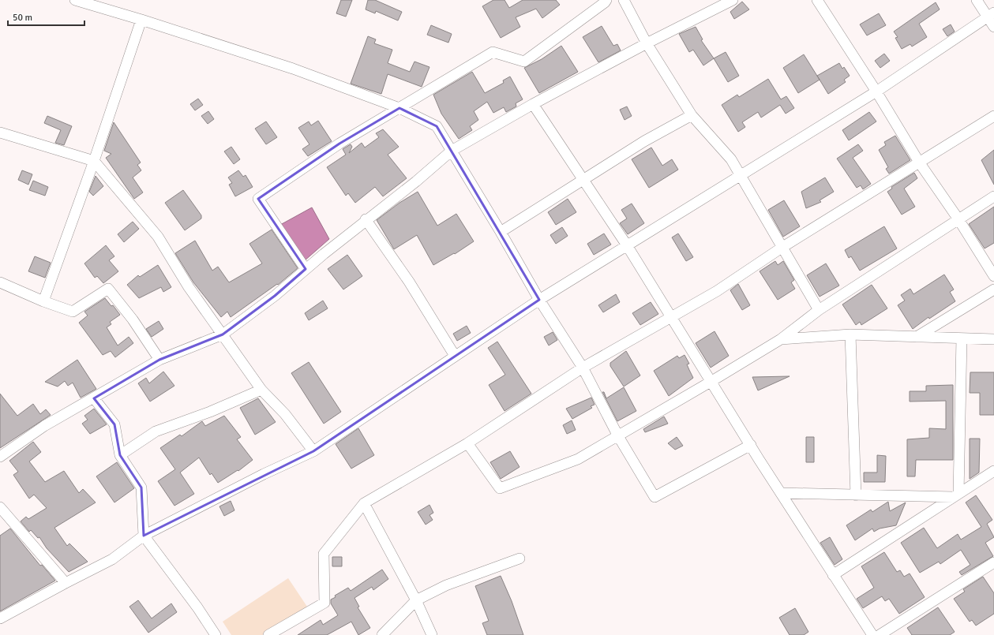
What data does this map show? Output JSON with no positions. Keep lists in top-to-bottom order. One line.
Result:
{"scale_bar":"50 m"}
